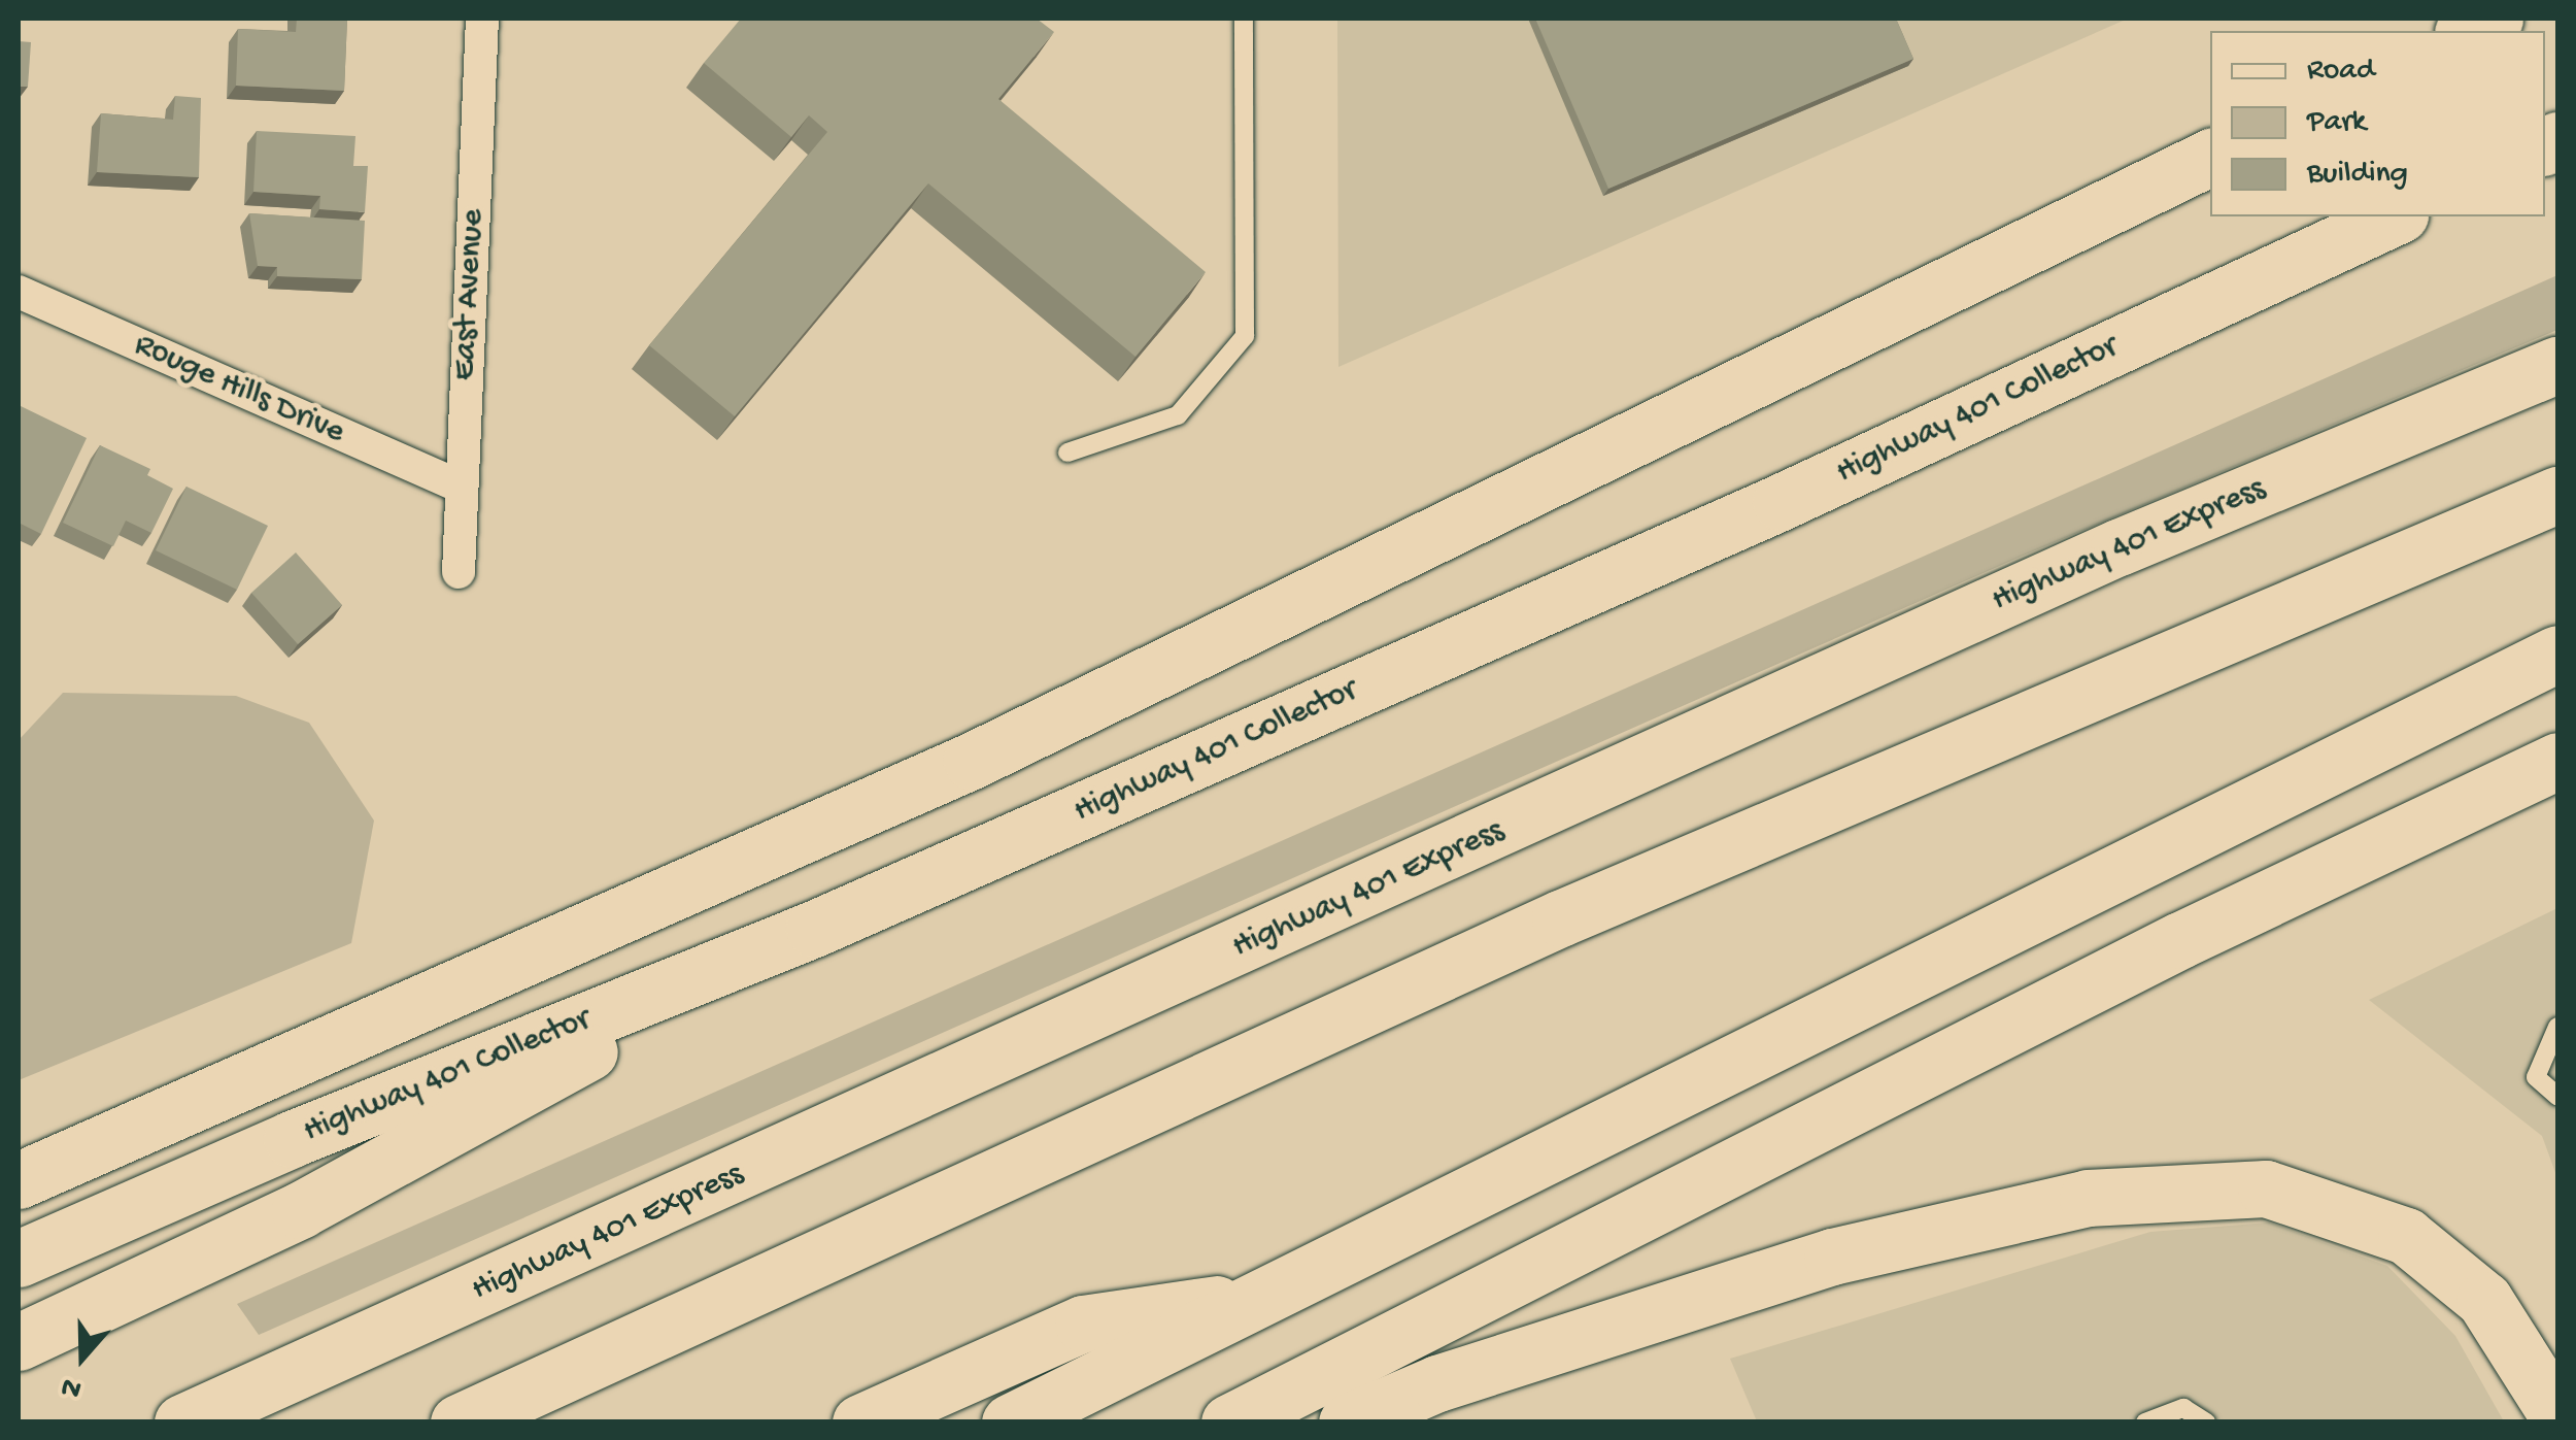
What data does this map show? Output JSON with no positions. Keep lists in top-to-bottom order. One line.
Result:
{"streets":{"highway":["Highway 401 Collector","Highway 401 Express"],"street":["East Avenue","Rouge Hills Drive"]},"crossings":[["East Avenue","Rouge Hills Drive"]],"legend":["Road","Park","Building"],"north":"bottom"}
